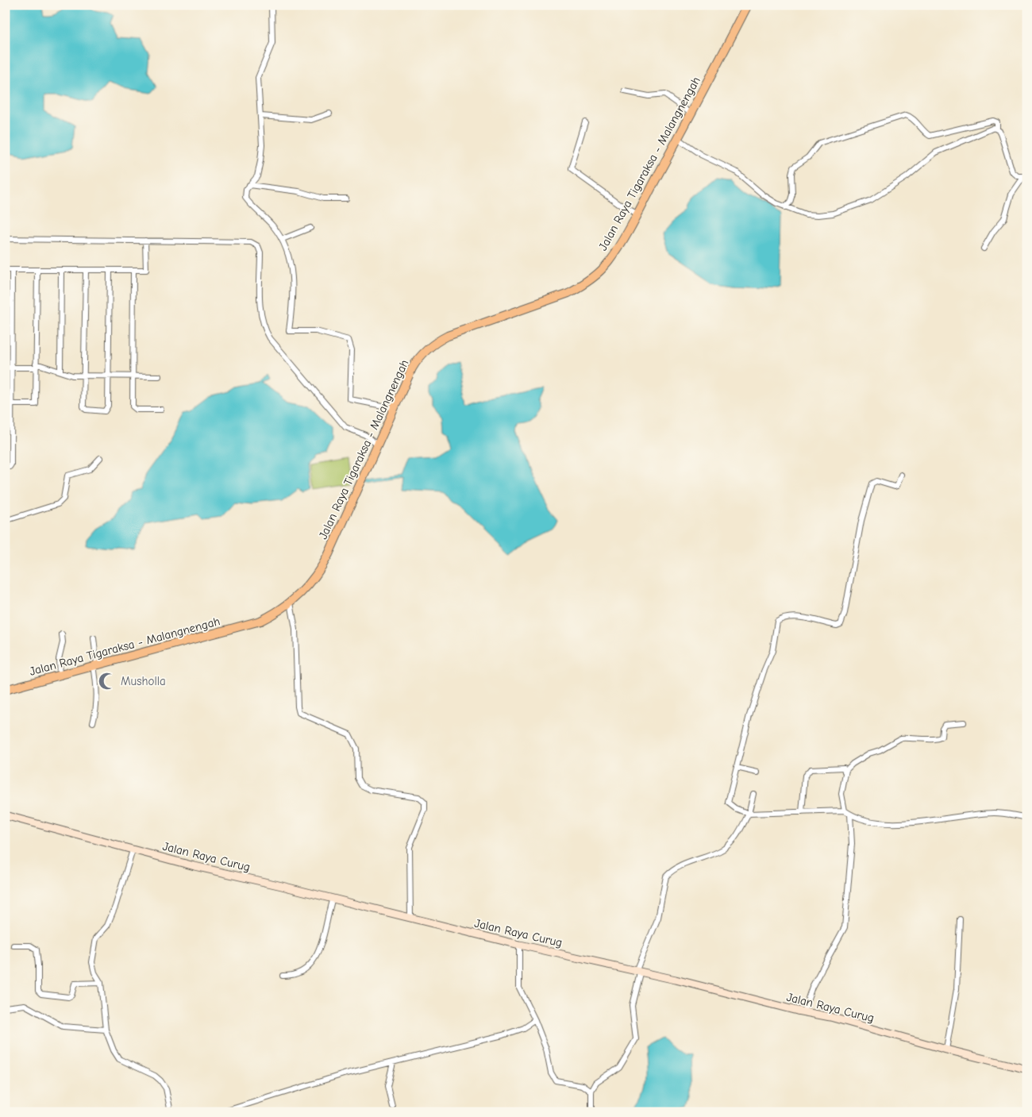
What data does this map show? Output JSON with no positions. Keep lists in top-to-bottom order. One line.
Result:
{"streets":{"main road":["Jalan Raya Tigaraksa - Malangnengah"],"street":["Jalan Raya Curug"]},"places":{"mosque":["Musholla"]}}
